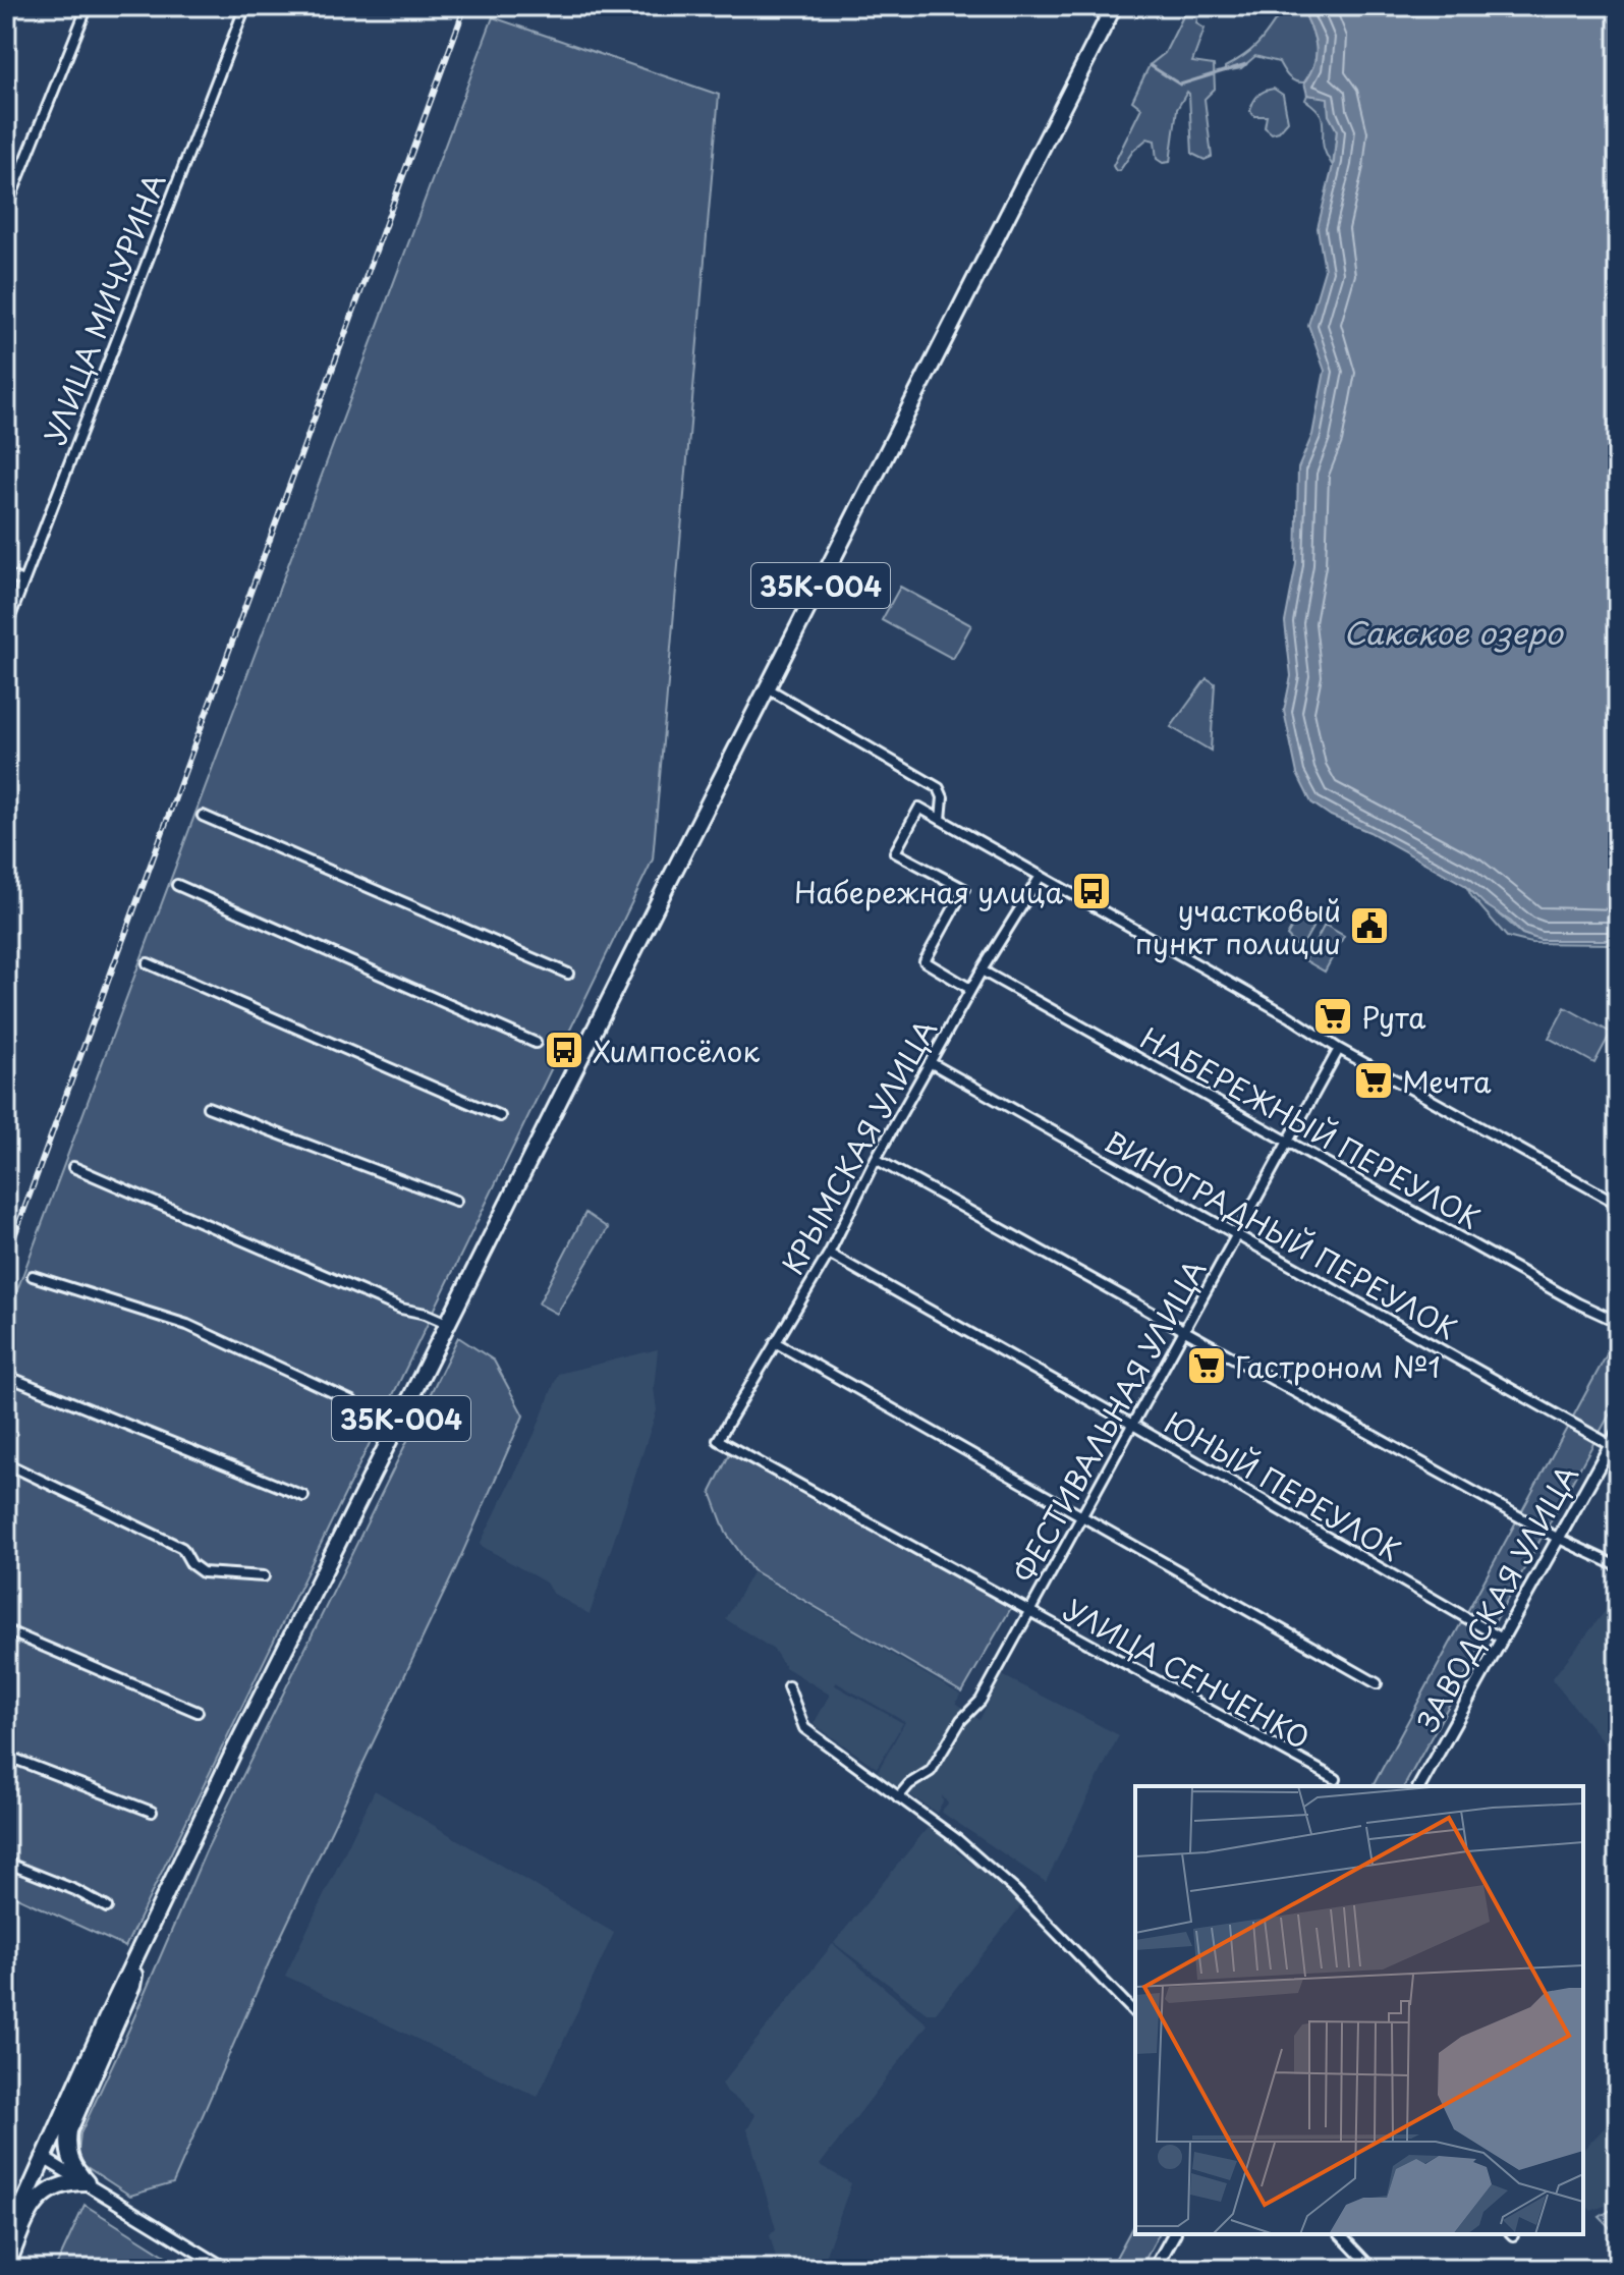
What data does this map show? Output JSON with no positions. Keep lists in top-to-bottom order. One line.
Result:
{"streets":{"main road":["35К-004"],"street":["УЛИЦА МИЧУРИНА","НАБЕРЕЖНЫЙ ПЕРЕУЛОК","КРЫМСКАЯ УЛИЦА","ВИНОГРАДНЫЙ ПЕРЕУЛОК","ФЕСТИВАЛЬНАЯ УЛИЦА","ЮНЫЙ ПЕРЕУЛОК","ЗАВОДСКАЯ УЛИЦА","УЛИЦА СЕНЧЕНКО"]},"crossings":[["НАБЕРЕЖНЫЙ ПЕРЕУЛОК","КРЫМСКАЯ УЛИЦА"],["НАБЕРЕЖНЫЙ ПЕРЕУЛОК","ФЕСТИВАЛЬНАЯ УЛИЦА"],["КРЫМСКАЯ УЛИЦА","ВИНОГРАДНЫЙ ПЕРЕУЛОК"],["КРЫМСКАЯ УЛИЦА","ЮНЫЙ ПЕРЕУЛОК"],["КРЫМСКАЯ УЛИЦА","УЛИЦА СЕНЧЕНКО"],["ВИНОГРАДНЫЙ ПЕРЕУЛОК","ФЕСТИВАЛЬНАЯ УЛИЦА"],["ВИНОГРАДНЫЙ ПЕРЕУЛОК","ЗАВОДСКАЯ УЛИЦА"],["ФЕСТИВАЛЬНАЯ УЛИЦА","ЮНЫЙ ПЕРЕУЛОК"],["ФЕСТИВАЛЬНАЯ УЛИЦА","УЛИЦА СЕНЧЕНКО"],["ЮНЫЙ ПЕРЕУЛОК","ЗАВОДСКАЯ УЛИЦА"]],"water":["Сакское озеро"],"places":{"bus stop":["Набережная улица","Химпосёлок"],"public building":["участковый пункт полиции"],"supermarket":["Рута","Мечта","Гастроном №1"]}}
